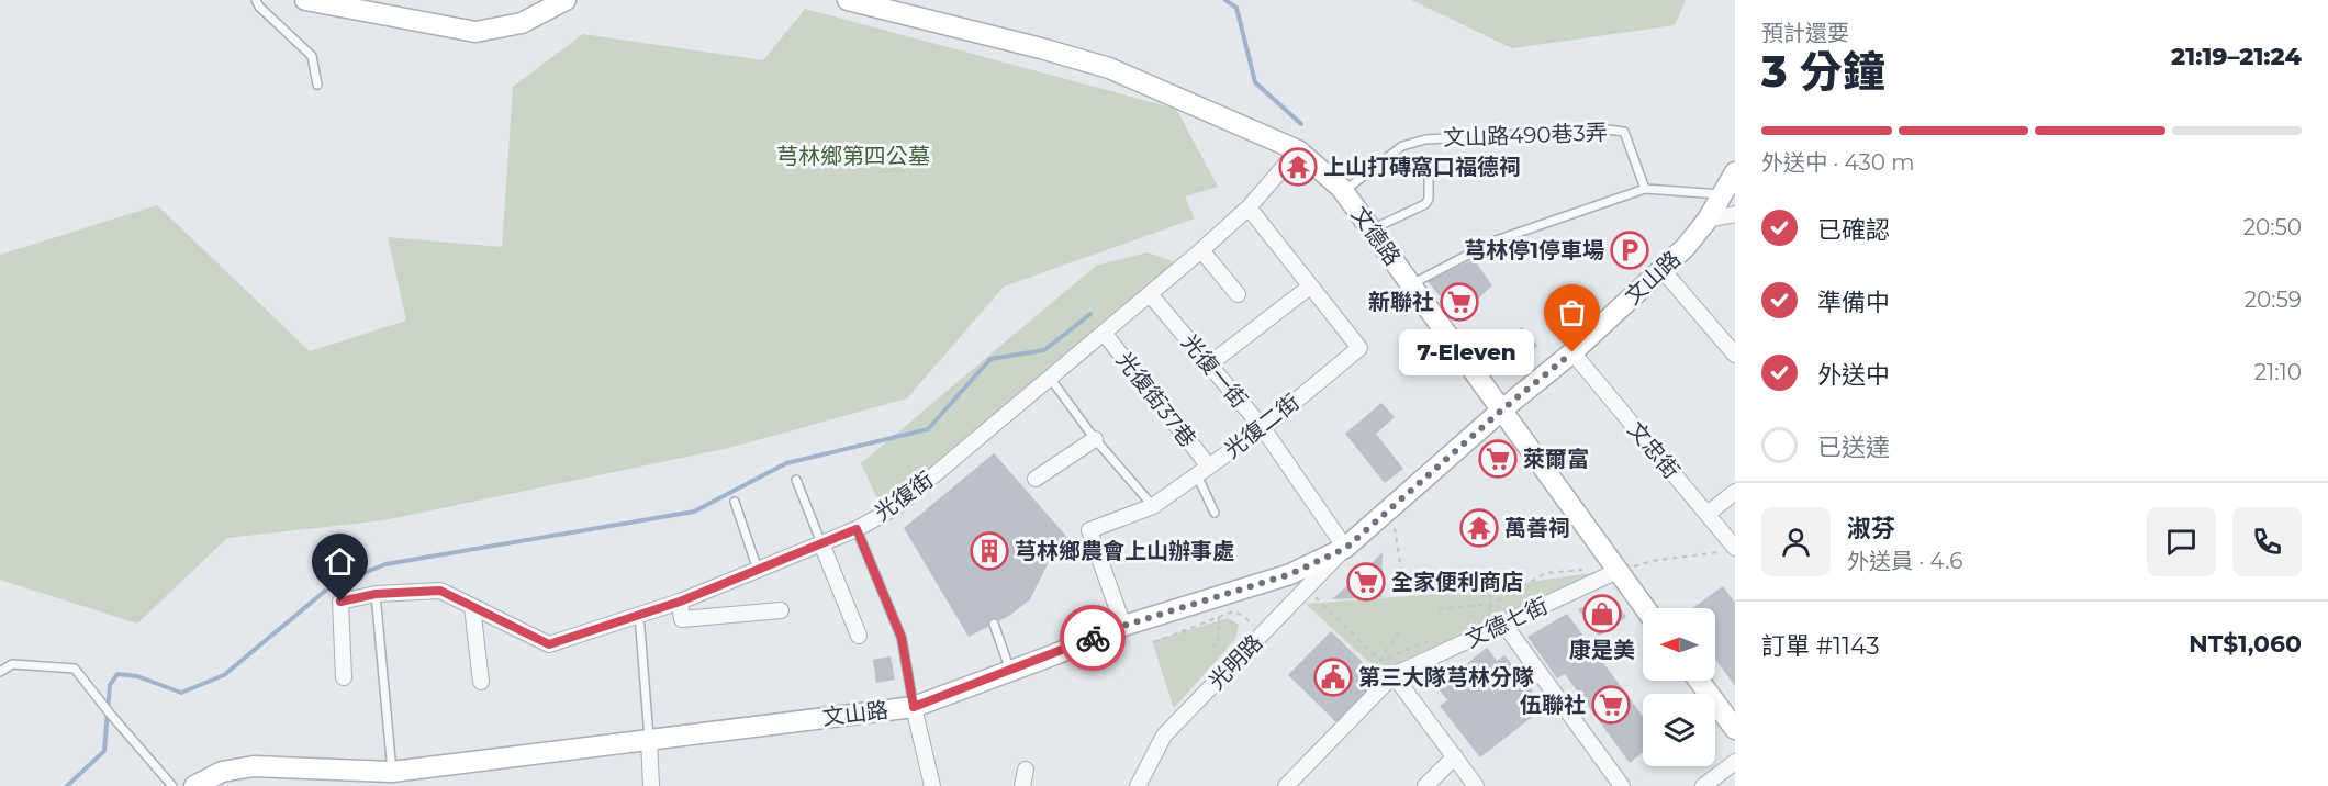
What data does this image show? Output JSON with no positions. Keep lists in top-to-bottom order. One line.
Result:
{"streets":{"main road":["文德路","文山路"],"street":["光復一街","光復街37巷","光復二街","文忠街","光復街","文德七街","光明路"],"lane":["文山路490巷3弄"]},"crossings":[["文山路490巷3弄","文德路"],["文德路","文山路"],["文德路","光復街"],["文德路","文德七街"],["文山路","光復一街"],["文山路","光復二街"],["文山路","文忠街"],["文山路","光明路"],["光復一街","光復二街"],["光復一街","光復街"],["光復一街","光明路"],["光復街37巷","光復二街"],["光復街37巷","光復街"],["光復二街","光復街"]],"parks":["芎林鄉第四公墓"],"places":{"temple":["上山打磚窩口福德祠","萬善祠"],"parking":["芎林停1停車場"],"supermarket":["新聯社","萊爾富","全家便利商店","伍聯社"],"other":["7-Eleven"],"building":["芎林鄉農會上山辦事處"],"shop":["康是美"],"public building":["第三大隊芎林分隊"]},"north":"left","page":{"heading":["3 分鐘","預計還要","21:19–21:24"],"panel":["淑芬","外送員 · 4.6","訂單 #1143","NT$1,060"],"bar":"外送中 · 430 m","list":[["已確認","20:50"],["準備中","20:59"],["外送中","21:10"],"已送達"],"bubble":"7-Eleven"}}
